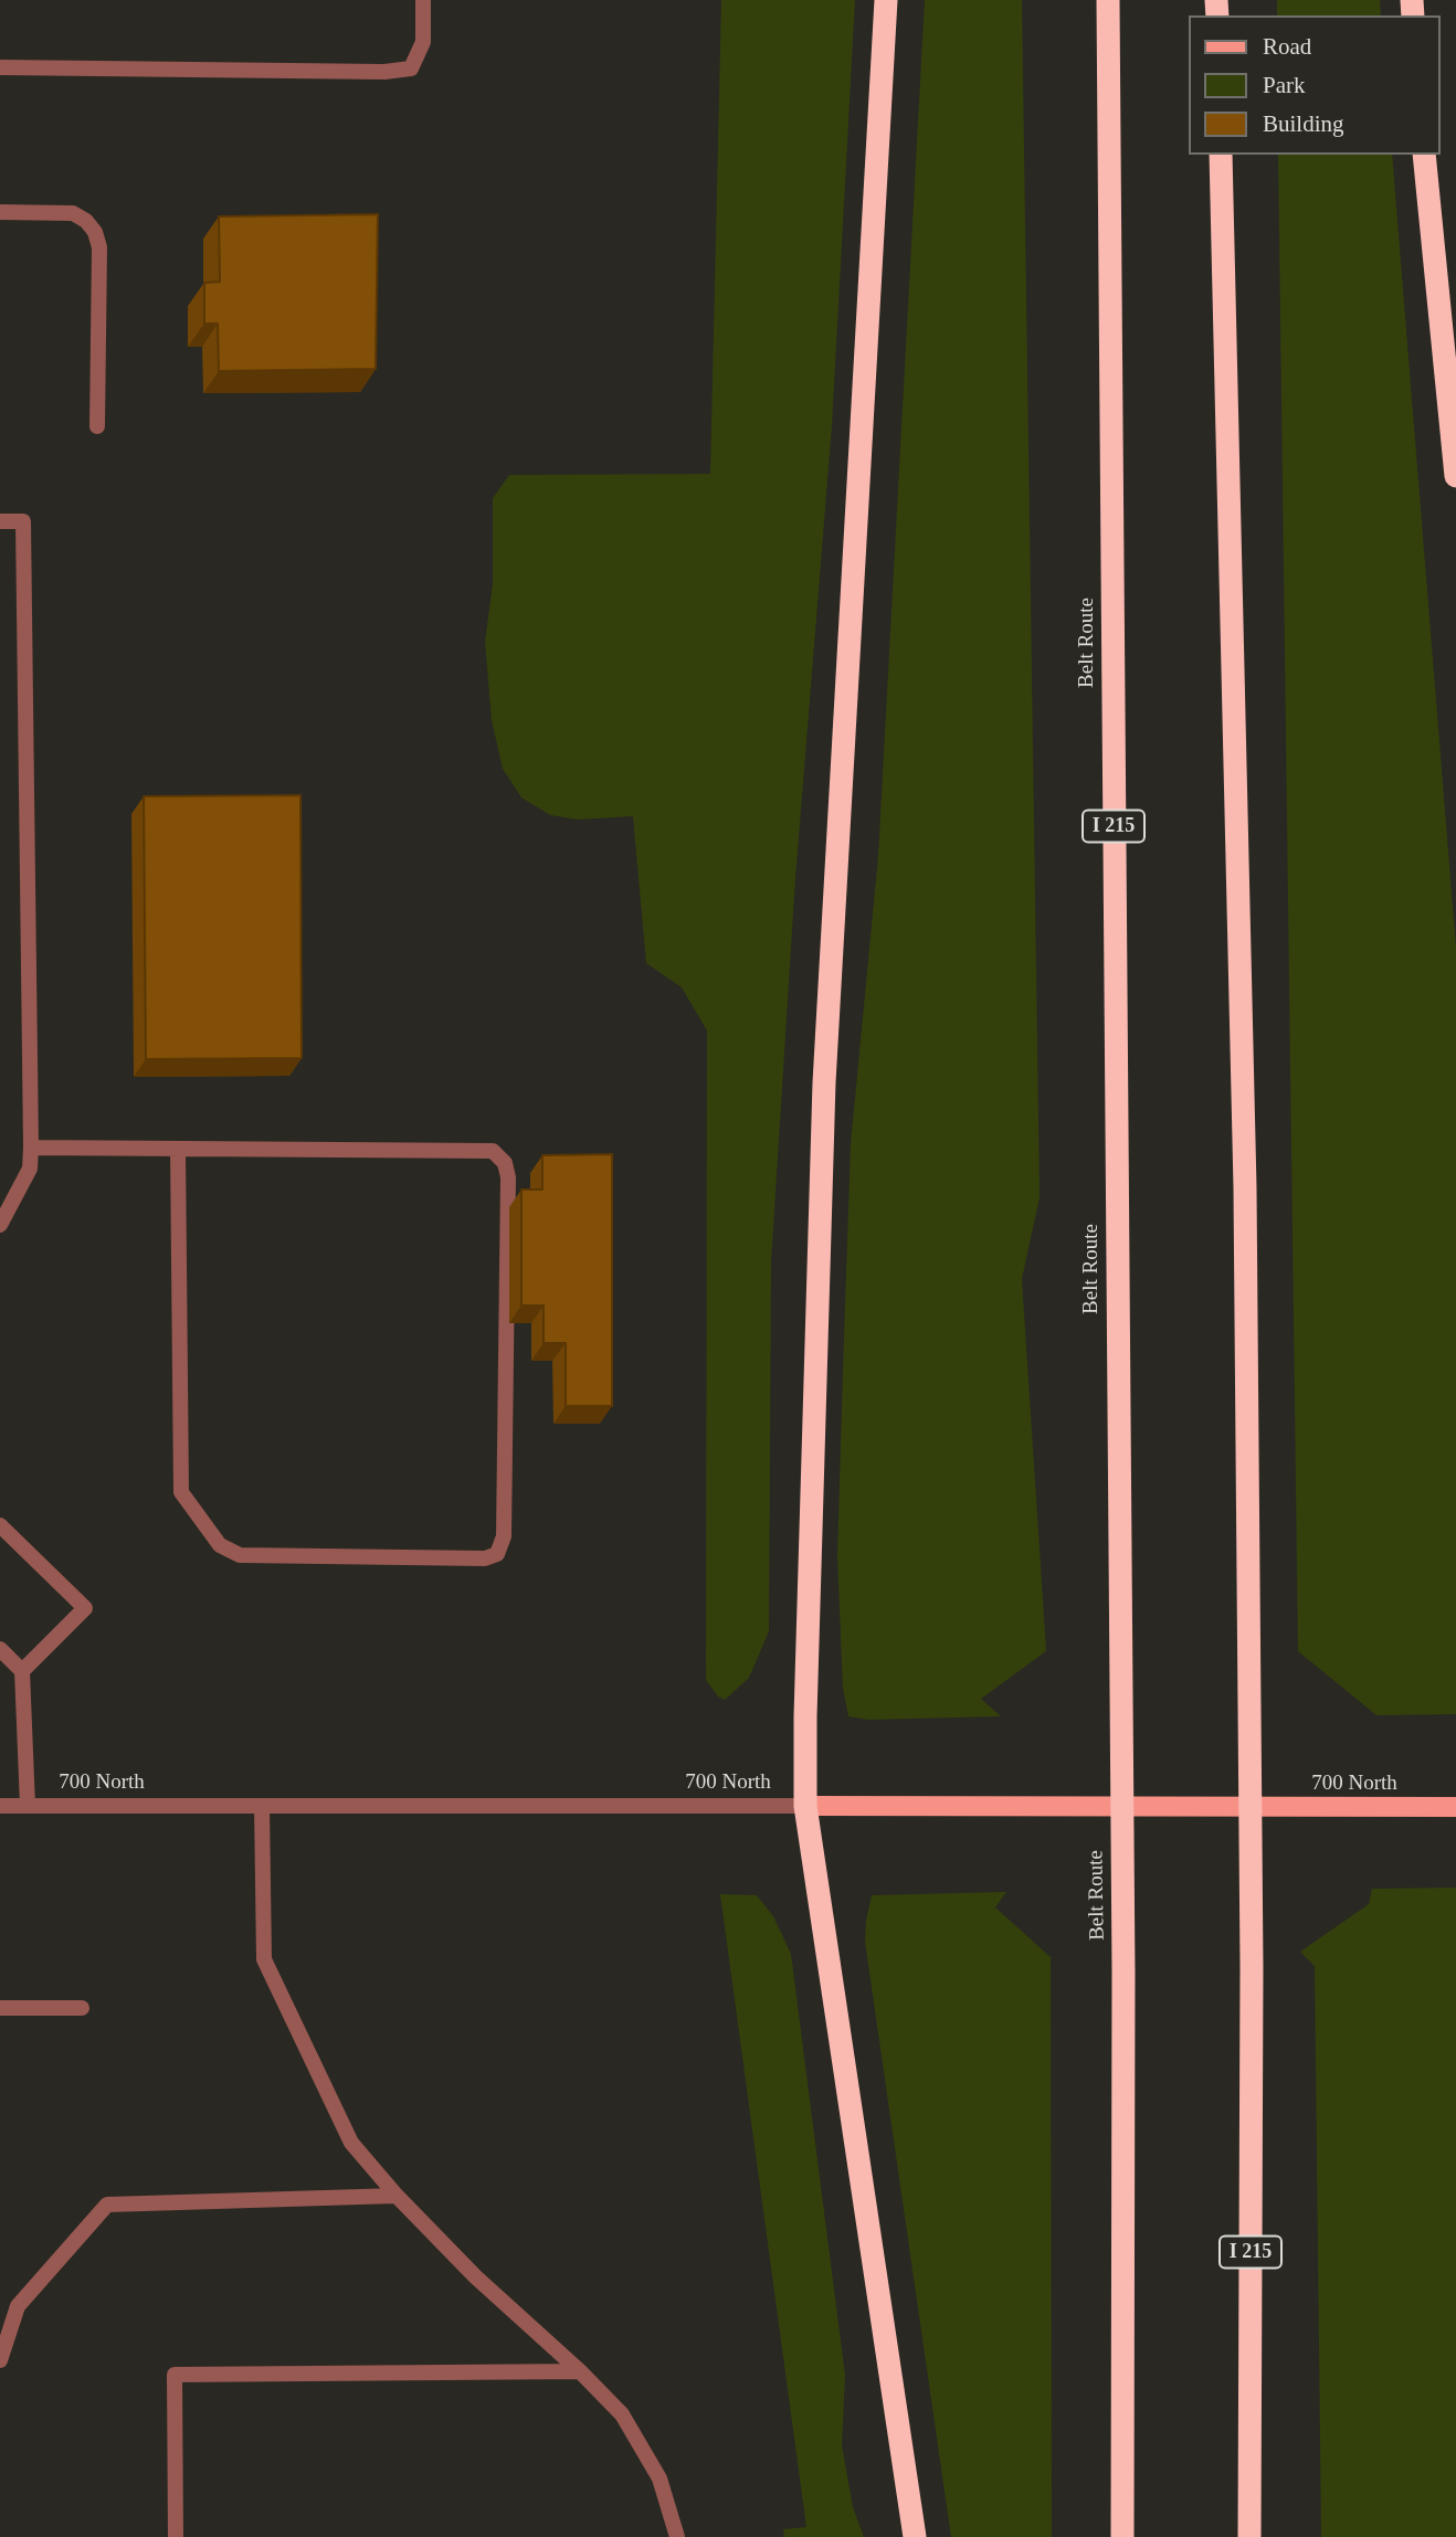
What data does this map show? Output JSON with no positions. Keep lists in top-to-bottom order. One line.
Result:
{"streets":{"highway":["Belt Route","I 215"],"main road":["700 North"]},"legend":["Road","Park","Building"]}
